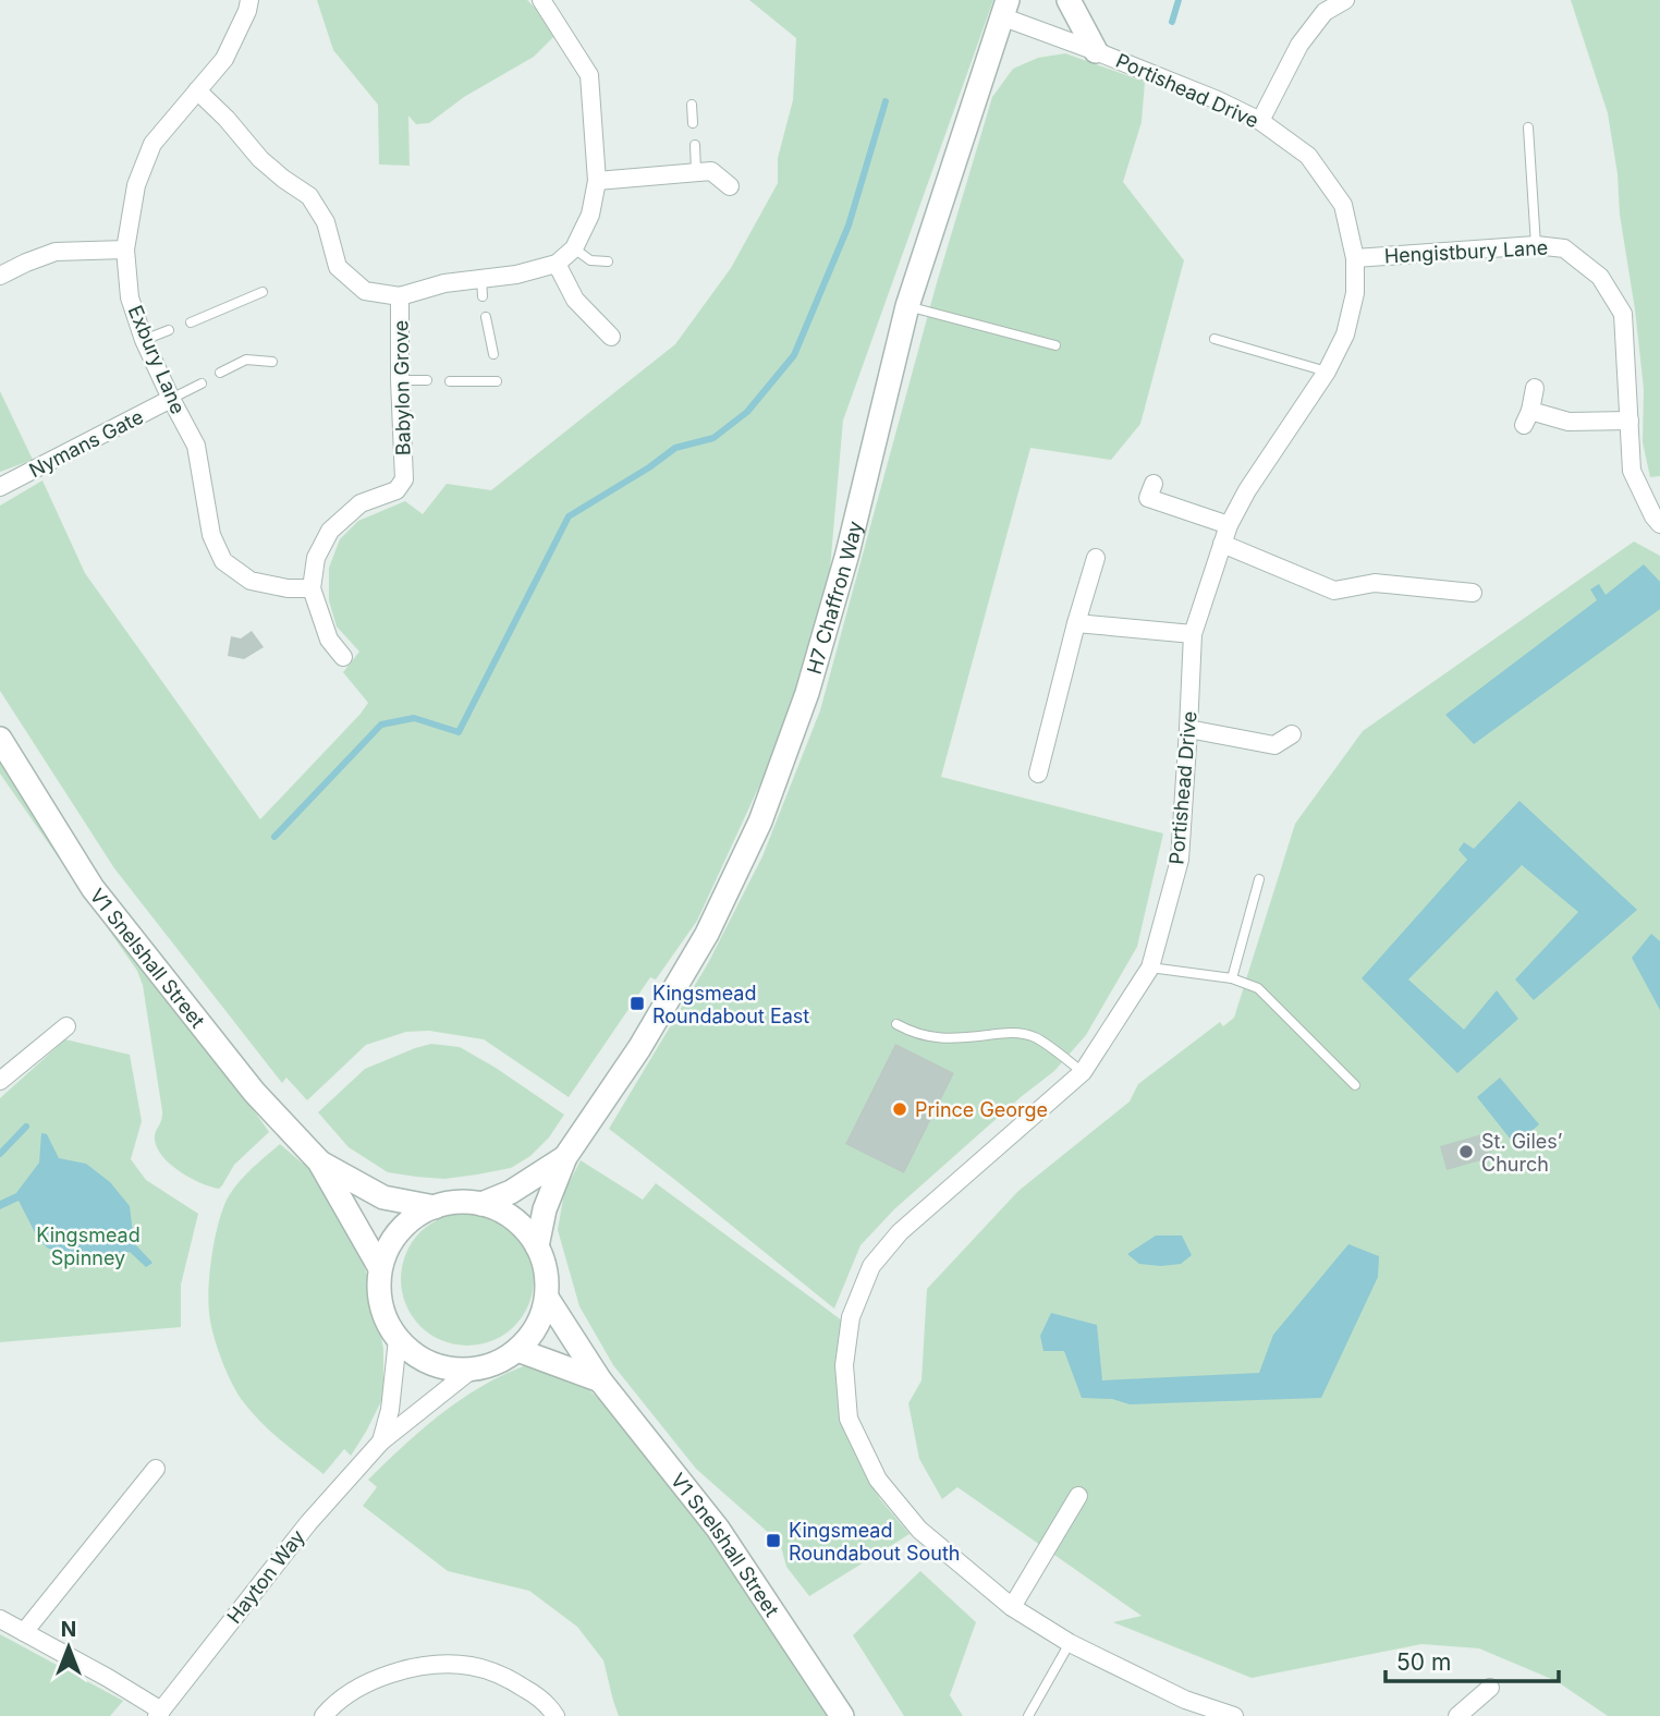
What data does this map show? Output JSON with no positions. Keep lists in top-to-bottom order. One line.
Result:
{"streets":{"street":["Portishead Drive","Hengistbury Lane","Exbury Lane","Babylon Grove","Nymans Gate","H7 Chaffron Way","V1 Snelshall Street","Hayton Way"]},"crossings":[["Portishead Drive","Hengistbury Lane"],["Portishead Drive","H7 Chaffron Way"],["Exbury Lane","Babylon Grove"],["Exbury Lane","Nymans Gate"],["H7 Chaffron Way","V1 Snelshall Street"],["H7 Chaffron Way","Hayton Way"],["V1 Snelshall Street","Hayton Way"]],"parks":["Kingsmead Spinney"],"places":{"transit":["Kingsmead Roundabout East","Kingsmead Roundabout South"],"other":["Prince George","St. Giles’ Church"]},"scale_bar":"50 m","north":"top"}
